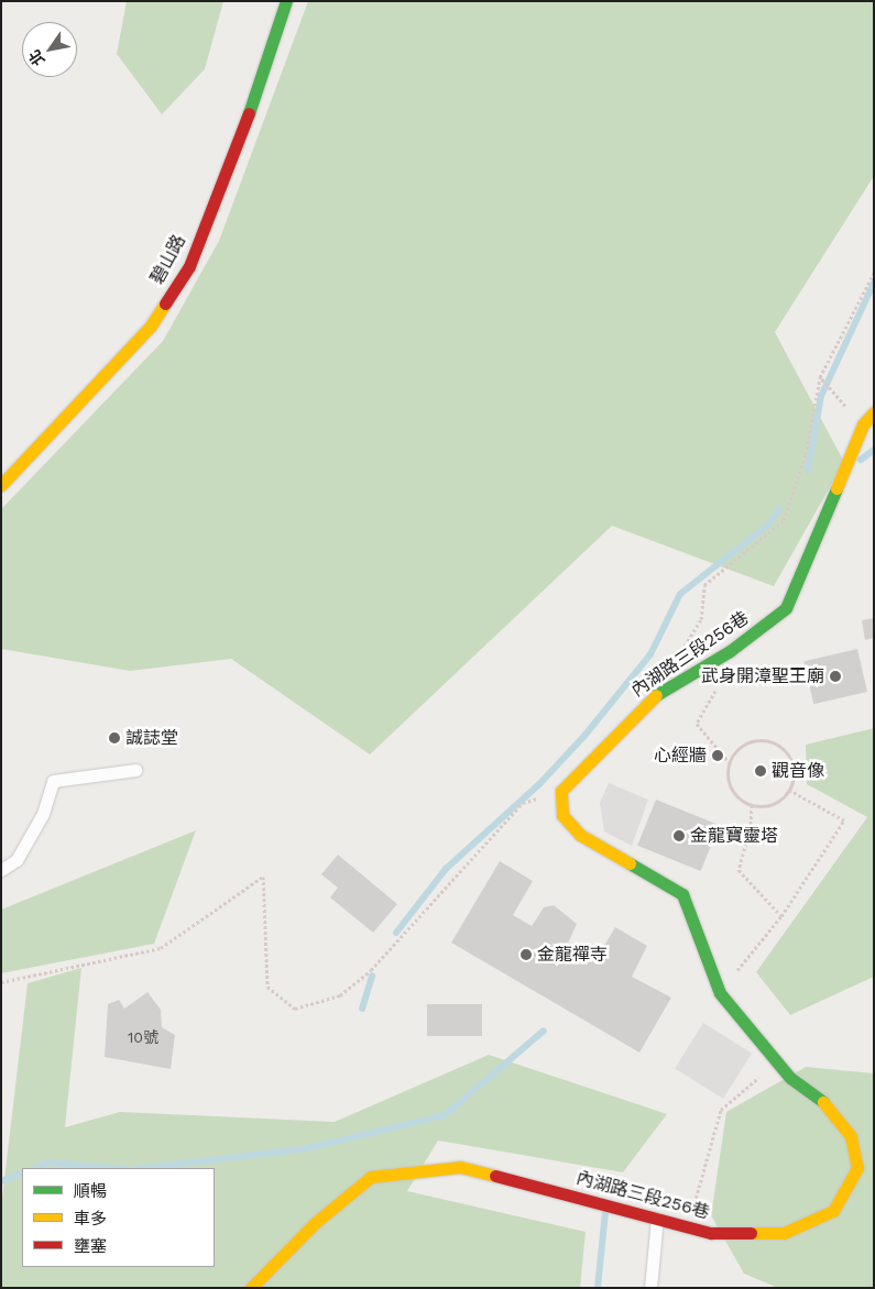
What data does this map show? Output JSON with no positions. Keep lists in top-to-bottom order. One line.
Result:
{"streets":{"street":["碧山路","內湖路三段256巷"]},"places":["武身開漳聖王廟","誠誌堂","心經牆","觀音像","金龍寶靈塔","金龍禪寺"],"house_numbers":["10號"],"legend":["順暢","車多","壅塞"],"north":"bottom left"}
